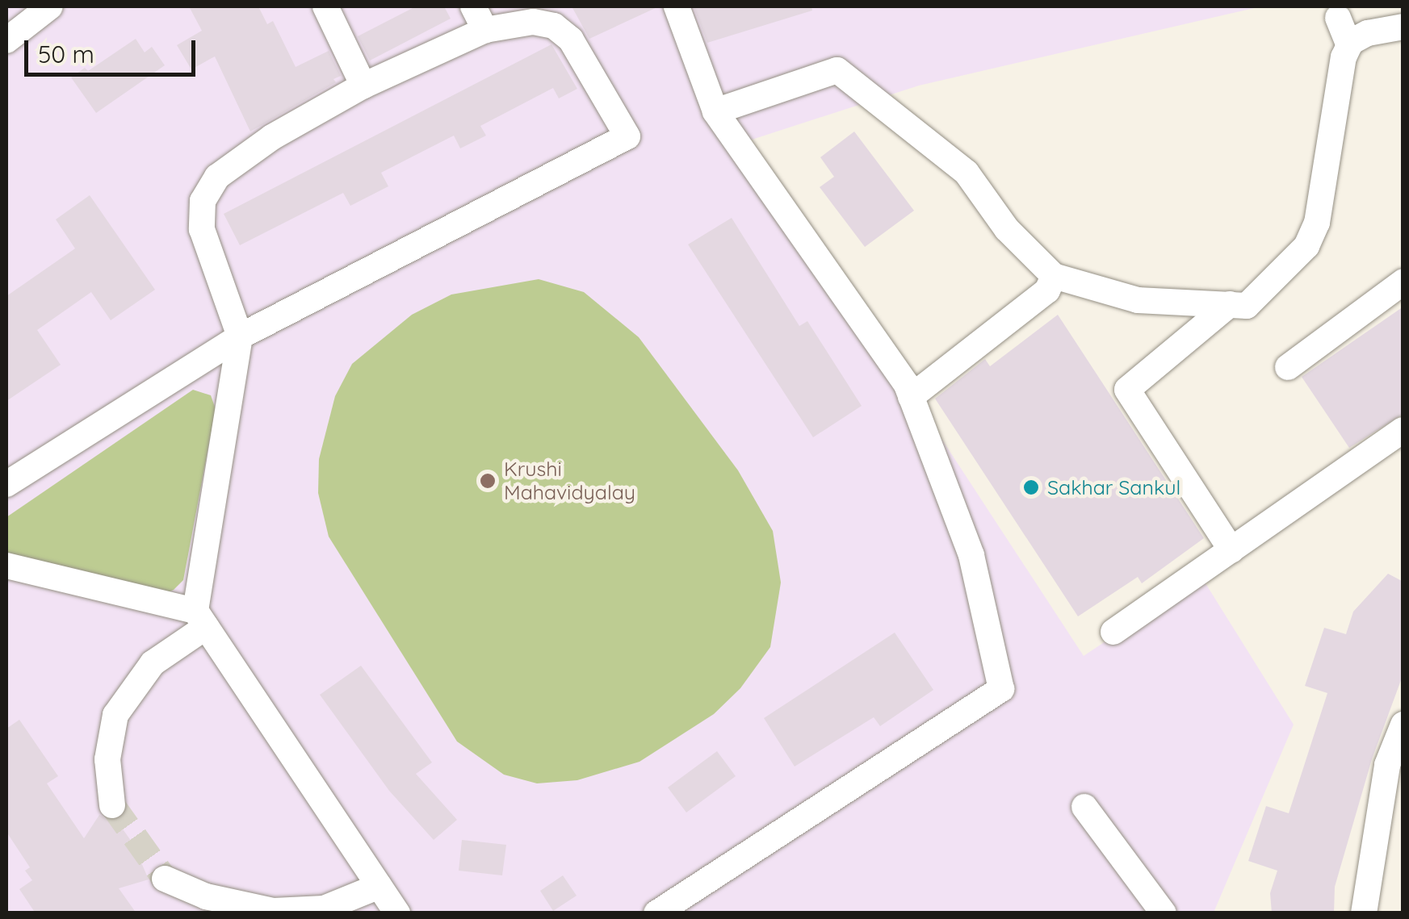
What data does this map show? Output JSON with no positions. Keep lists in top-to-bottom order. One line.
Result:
{"places":["Krushi Mahavidyalay","Sakhar Sankul"],"scale_bar":"50 m"}
